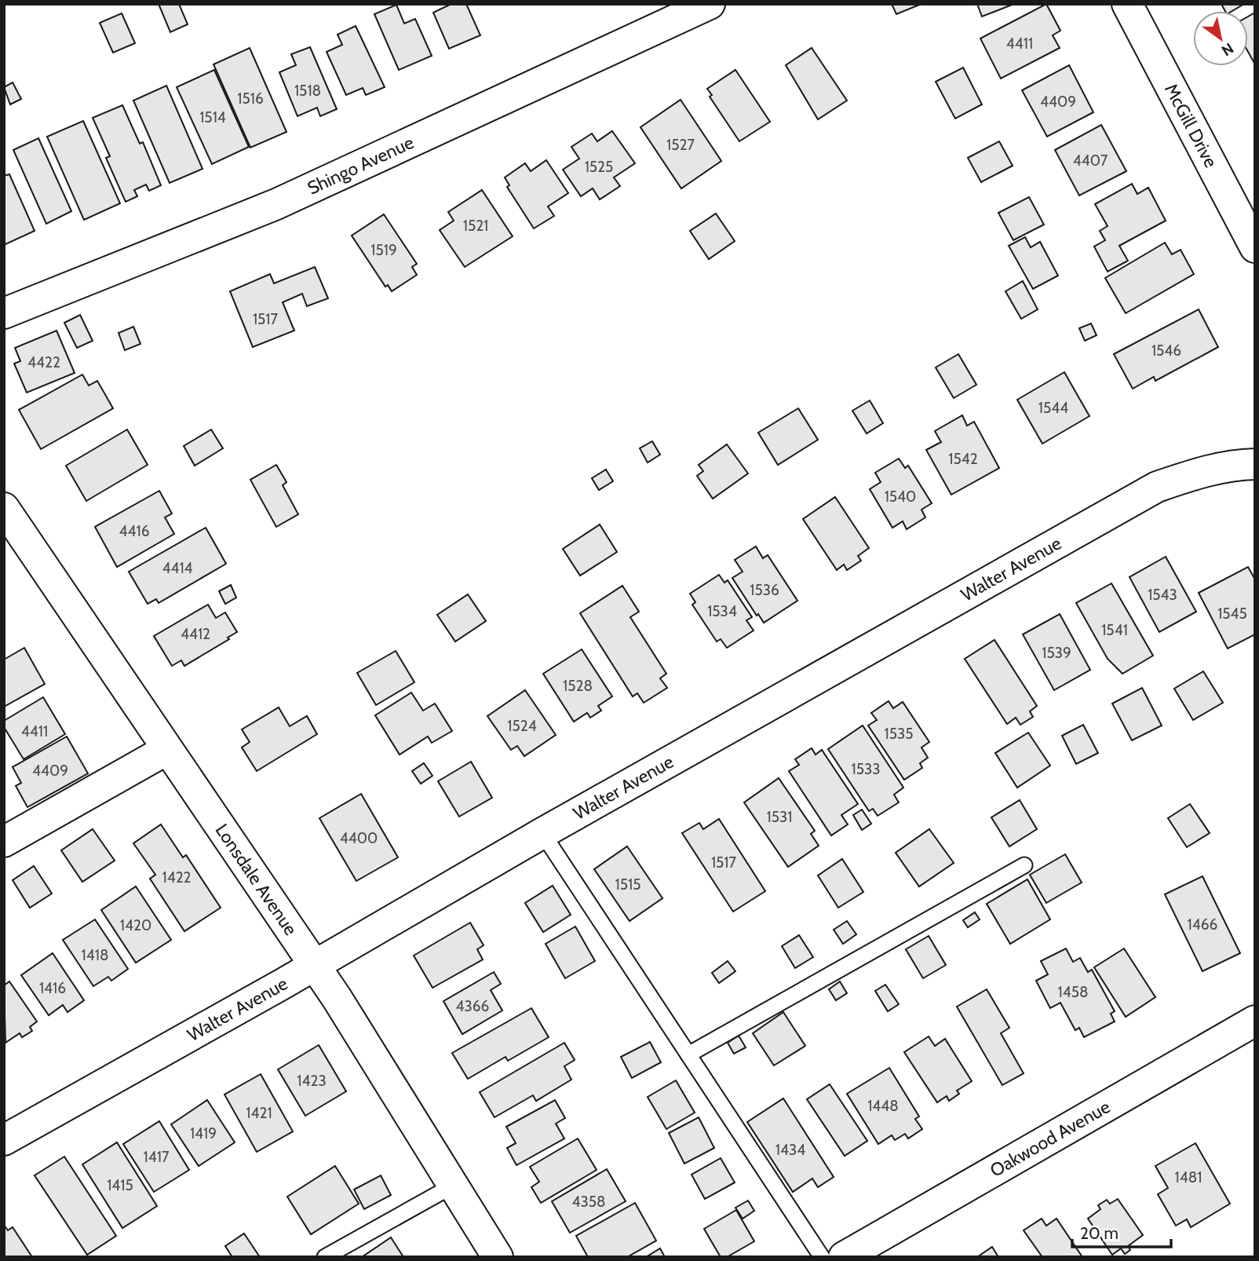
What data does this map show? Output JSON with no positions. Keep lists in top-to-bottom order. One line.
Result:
{"streets":{"street":["McGill Drive","Shingo Avenue","Walter Avenue","Lonsdale Avenue","Oakwood Avenue"]},"crossings":[["Walter Avenue","Lonsdale Avenue"]],"house_numbers":["4411","1518","1516","4409","1514","1527","4407","1525","1521","1519","1517","1546","4422","1544","1542","1540","4416","4414","1536","1543","1534","1545","1541","4412","1539","1528","1524","4411","1535","1533","4409","1531","4400","1517","1422","1515","1466","1420","1418","1416","1458","4366","1423","1448","1421","1419","1434","1417","1481","1415","4358"],"scale_bar":"20 m","north":"bottom right"}
